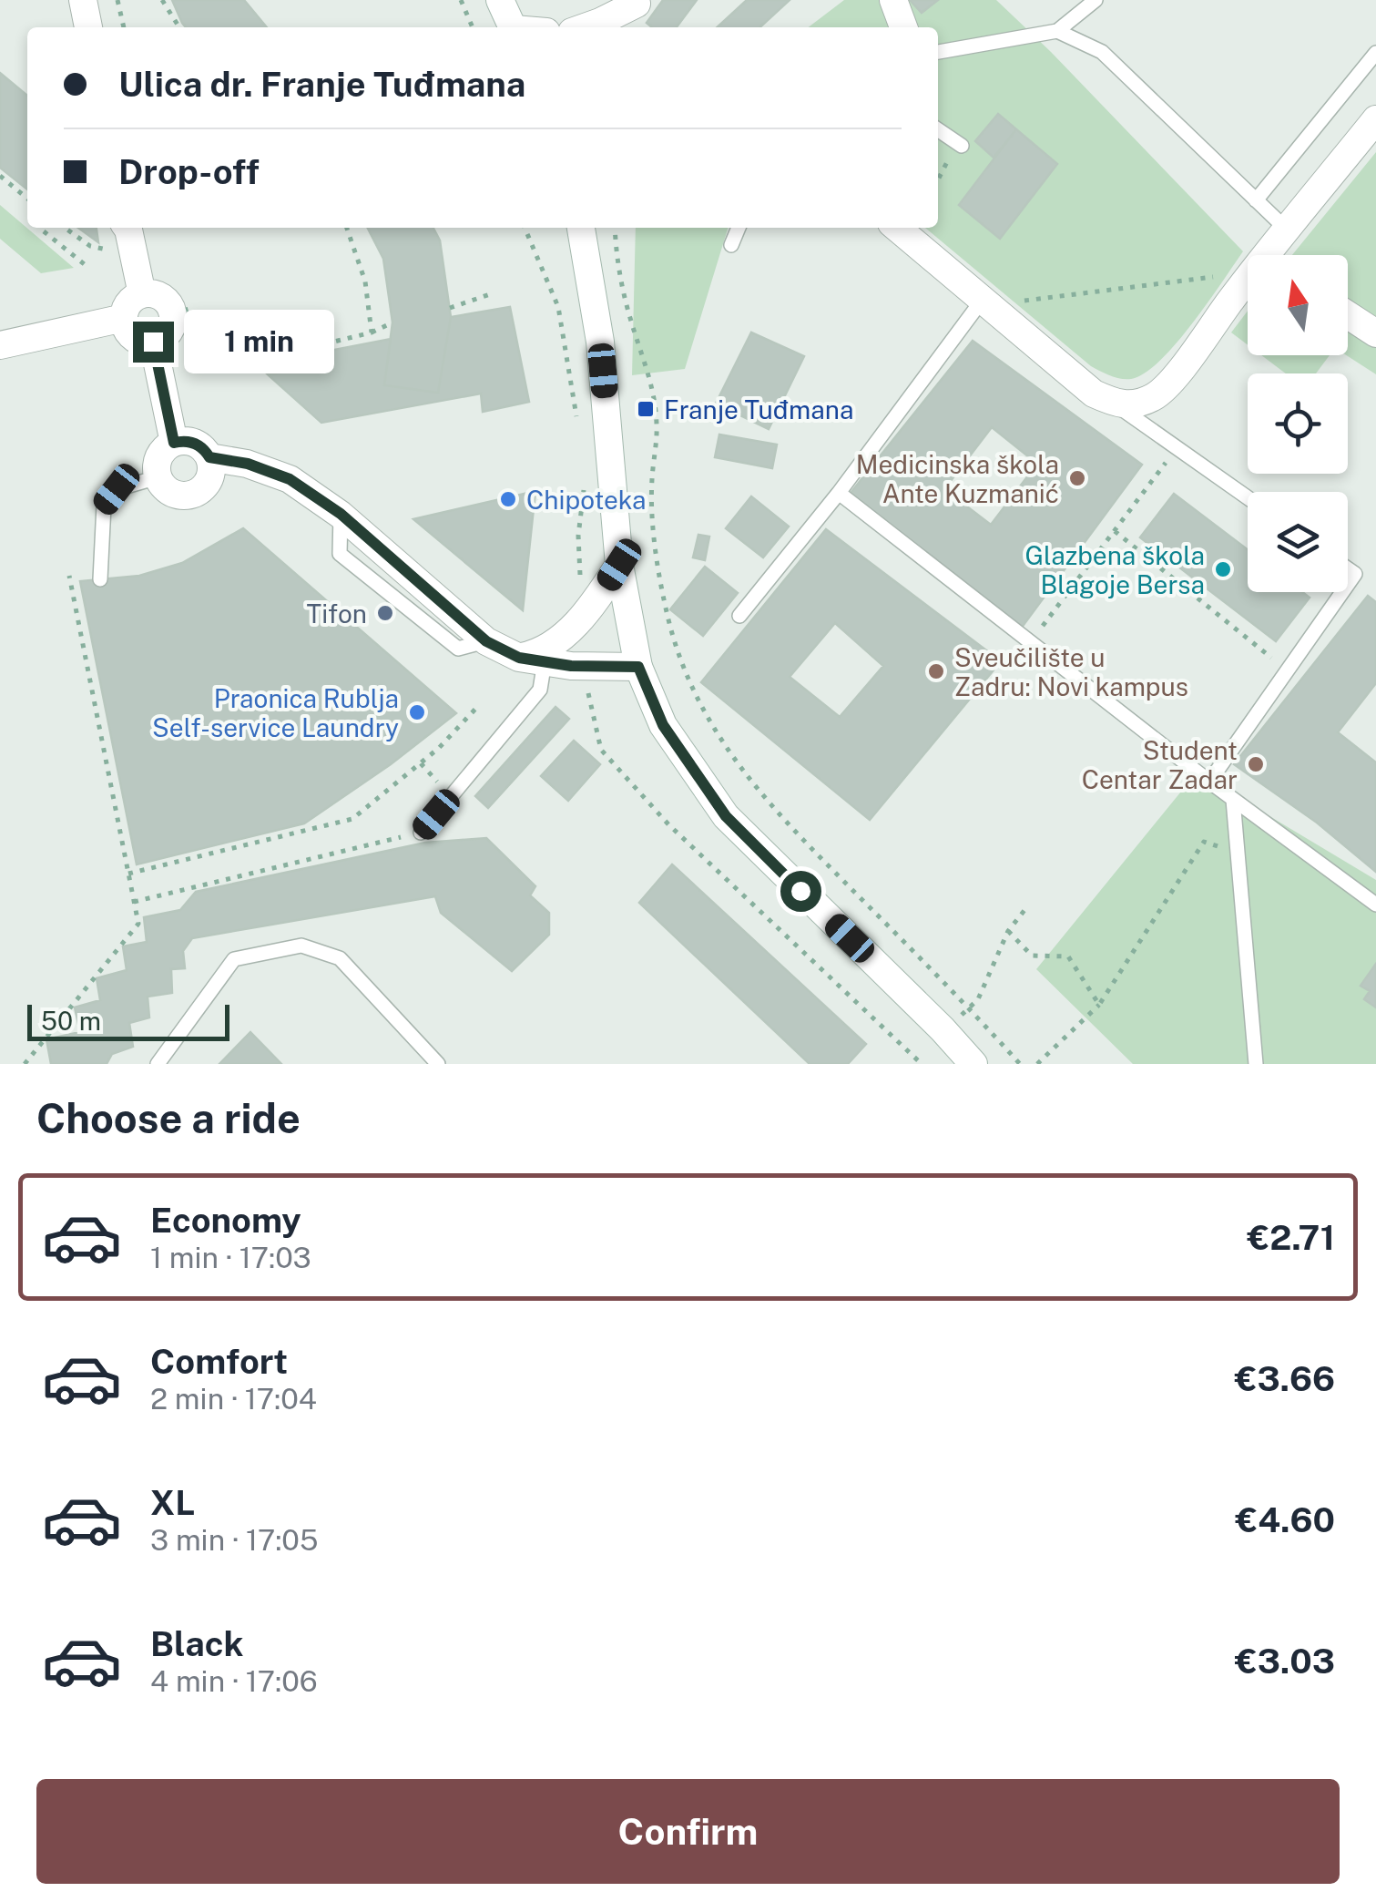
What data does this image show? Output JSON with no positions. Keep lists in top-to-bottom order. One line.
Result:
{"places":{"transit":["Franje Tuđmana"],"other":["Medicinska škola Ante Kuzmanić","Chipoteka","Glazbena škola Blagoje Bersa","Tifon","Sveučilište u Zadru: Novi kampus","Praonica Rublja Self-service Laundry","Student Centar Zadar"]},"scale_bar":"50 m","north":"top","page":{"banner":["Ulica dr. Franje Tuđmana","Drop-off"],"bubble":"1 min","scale":"50 m","heading":"Choose a ride","list":[{"name":"Economy","note":"1 min · 17:03","value":"€2.71"},{"name":"Comfort","note":"2 min · 17:04","value":"€3.66"},{"name":"XL","note":"3 min · 17:05","value":"€4.60"},{"name":"Black","note":"4 min · 17:06","value":"€3.03"}],"buttons":"Confirm"}}
